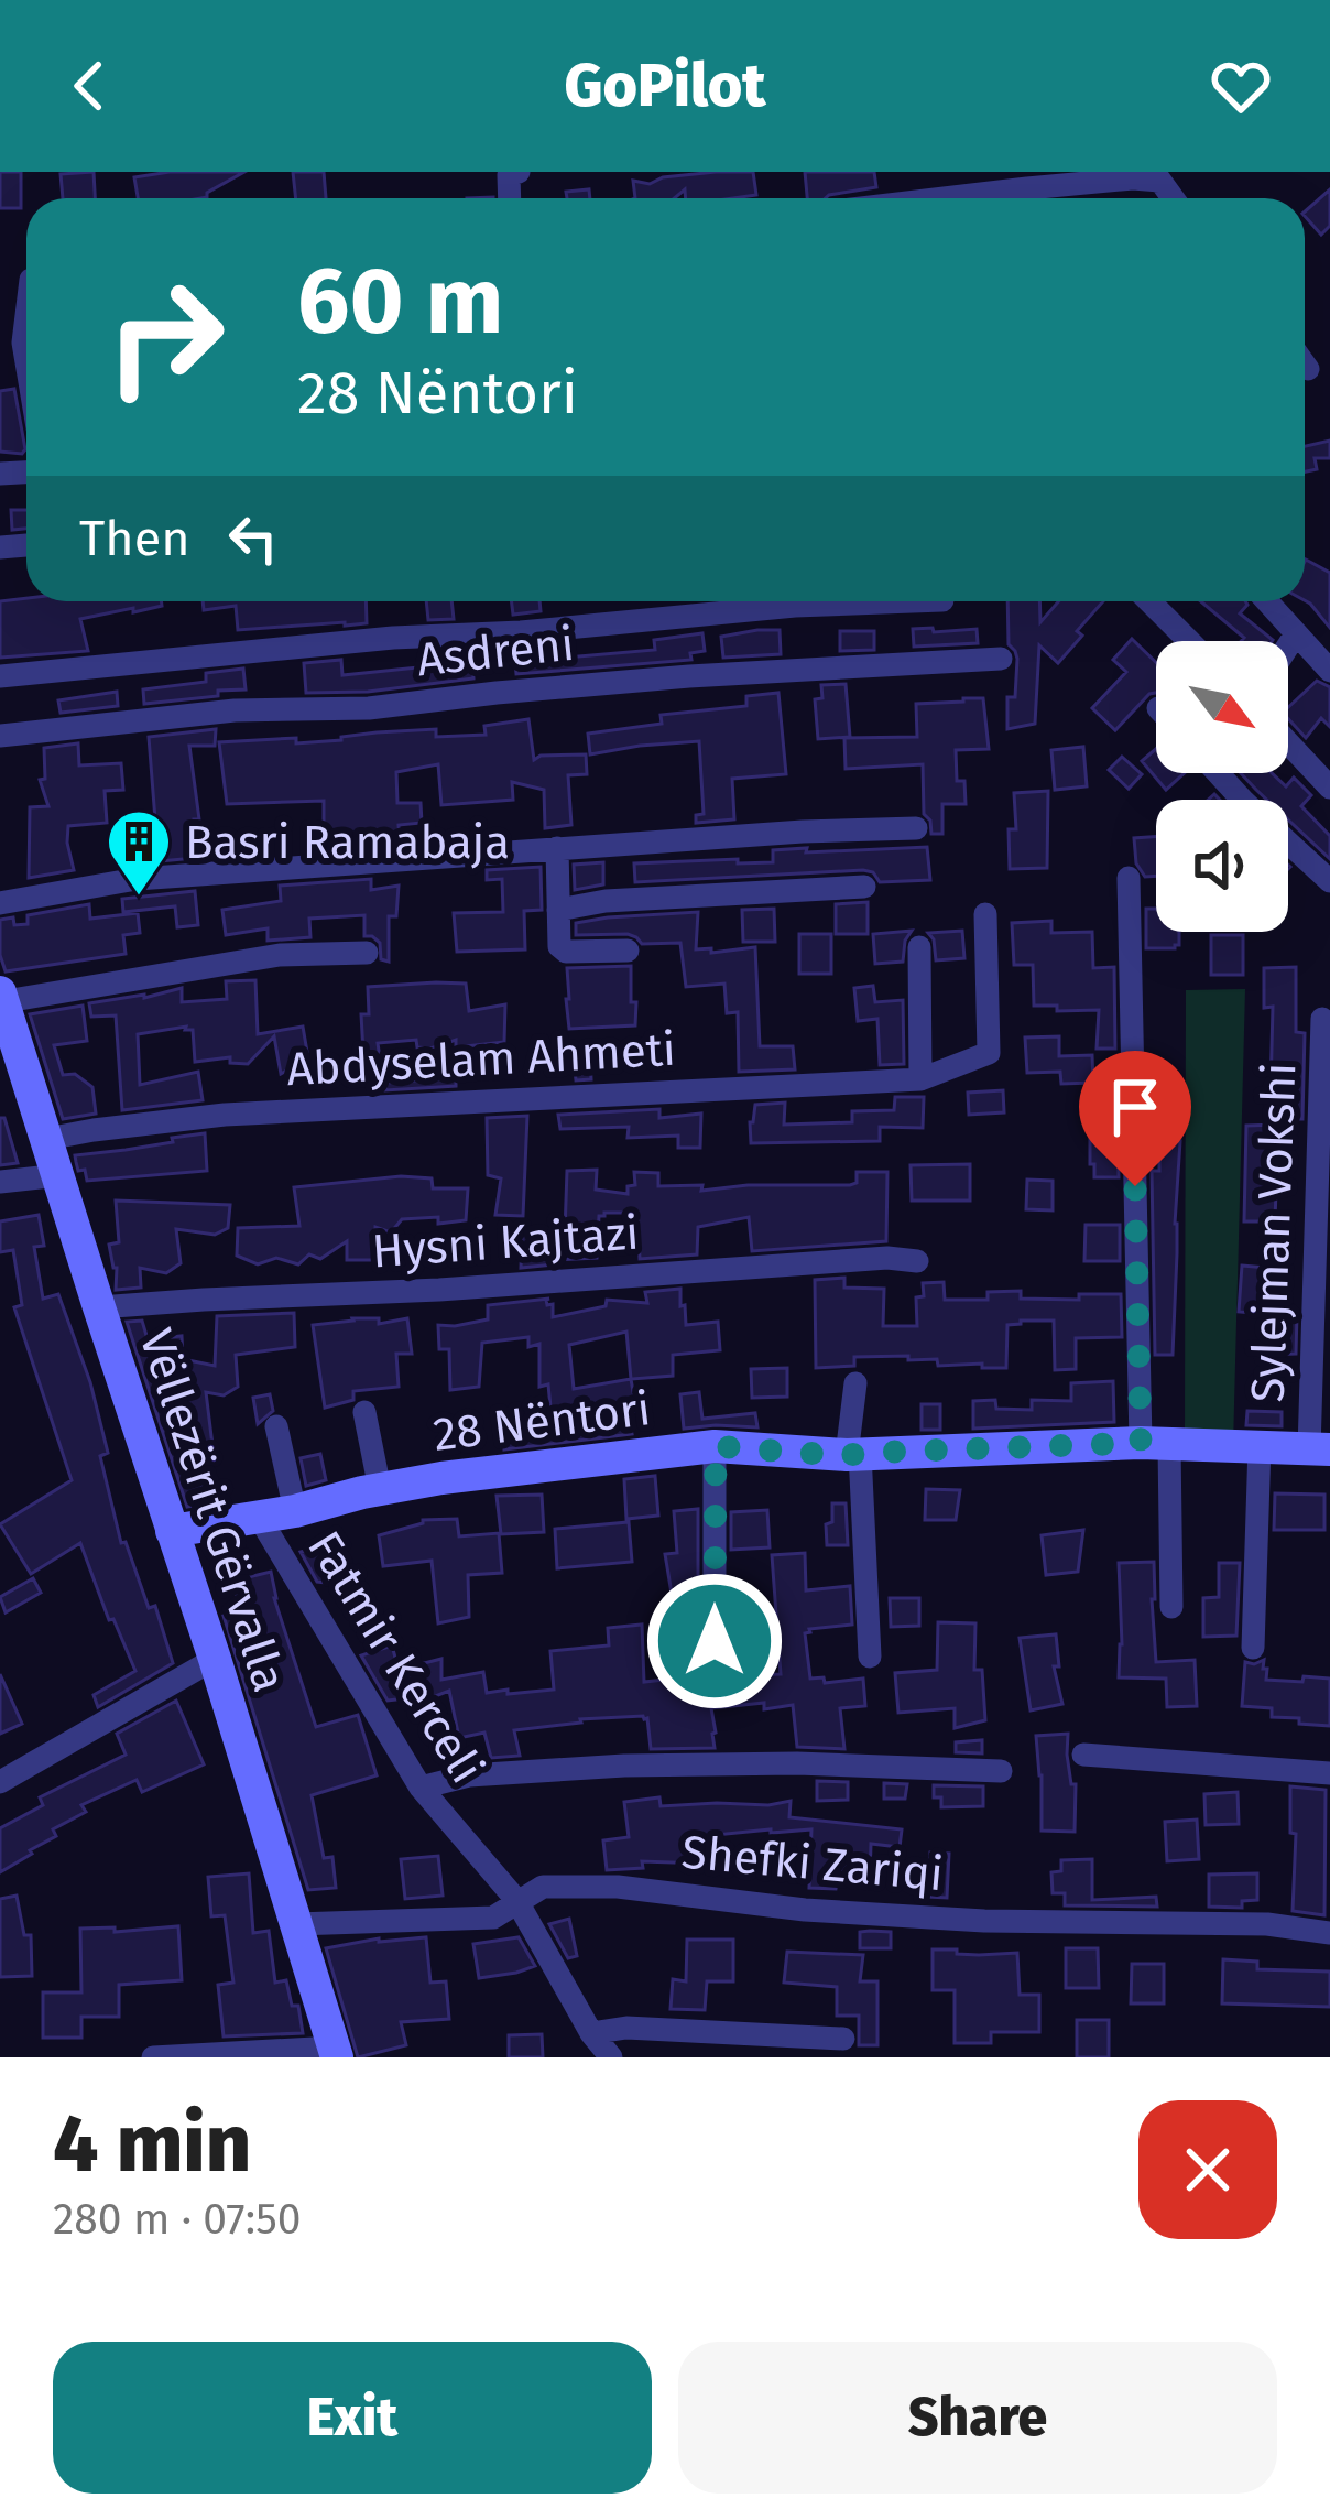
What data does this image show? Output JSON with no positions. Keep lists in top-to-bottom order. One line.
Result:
{"streets":{"street":["Asdreni","Abdyselam Ahmeti","Sylejman Vokshi","Hysni Kajtazi","28 Nëntori","Vëllezërit Gërvalla","Fatmir Kerceli","Shefki Zariqi"]},"crossings":[["Abdyselam Ahmeti","Vëllezërit Gërvalla"],["Sylejman Vokshi","28 Nëntori"],["Hysni Kajtazi","Vëllezërit Gërvalla"],["28 Nëntori","Vëllezërit Gërvalla"],["28 Nëntori","Fatmir Kerceli"],["Vëllezërit Gërvalla","Shefki Zariqi"],["Fatmir Kerceli","Shefki Zariqi"]],"places":{"building":["Basri Ramabaja"]},"north":"bottom right","page":{"header":"GoPilot","turn":["60 m","28 Nëntori"],"then":"Then","heading":["4 min","280 m · 07:50"],"buttons":["Exit","Share"]}}
